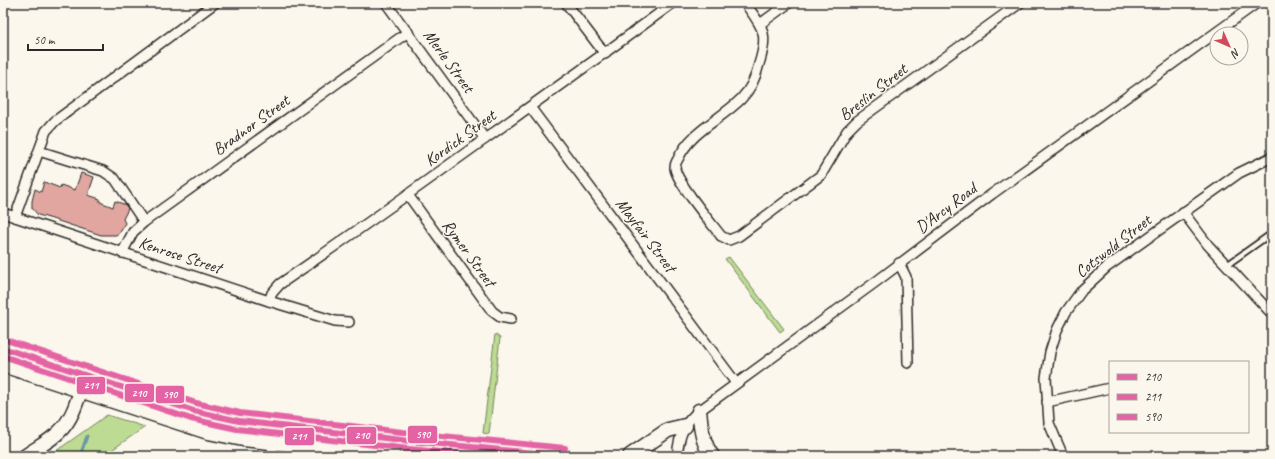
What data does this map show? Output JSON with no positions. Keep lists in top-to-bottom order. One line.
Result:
{"streets":{"street":["Merle Street","Breslin Street","Bradnor Street","Kordick Street","D'Arcy Road","Mayfair Street","Cotswold Street","Rymer Street","Kenrose Street"]},"crossings":[["Merle Street","Bradnor Street"],["Merle Street","Kordick Street"],["Bradnor Street","Kenrose Street"],["Kordick Street","Mayfair Street"],["Kordick Street","Rymer Street"],["Kordick Street","Kenrose Street"],["D'Arcy Road","Mayfair Street"]],"lines":["transit line 590","transit line 210","transit line 211"],"legend":["210","211","590"],"scale_bar":"50 m","north":"bottom right"}
